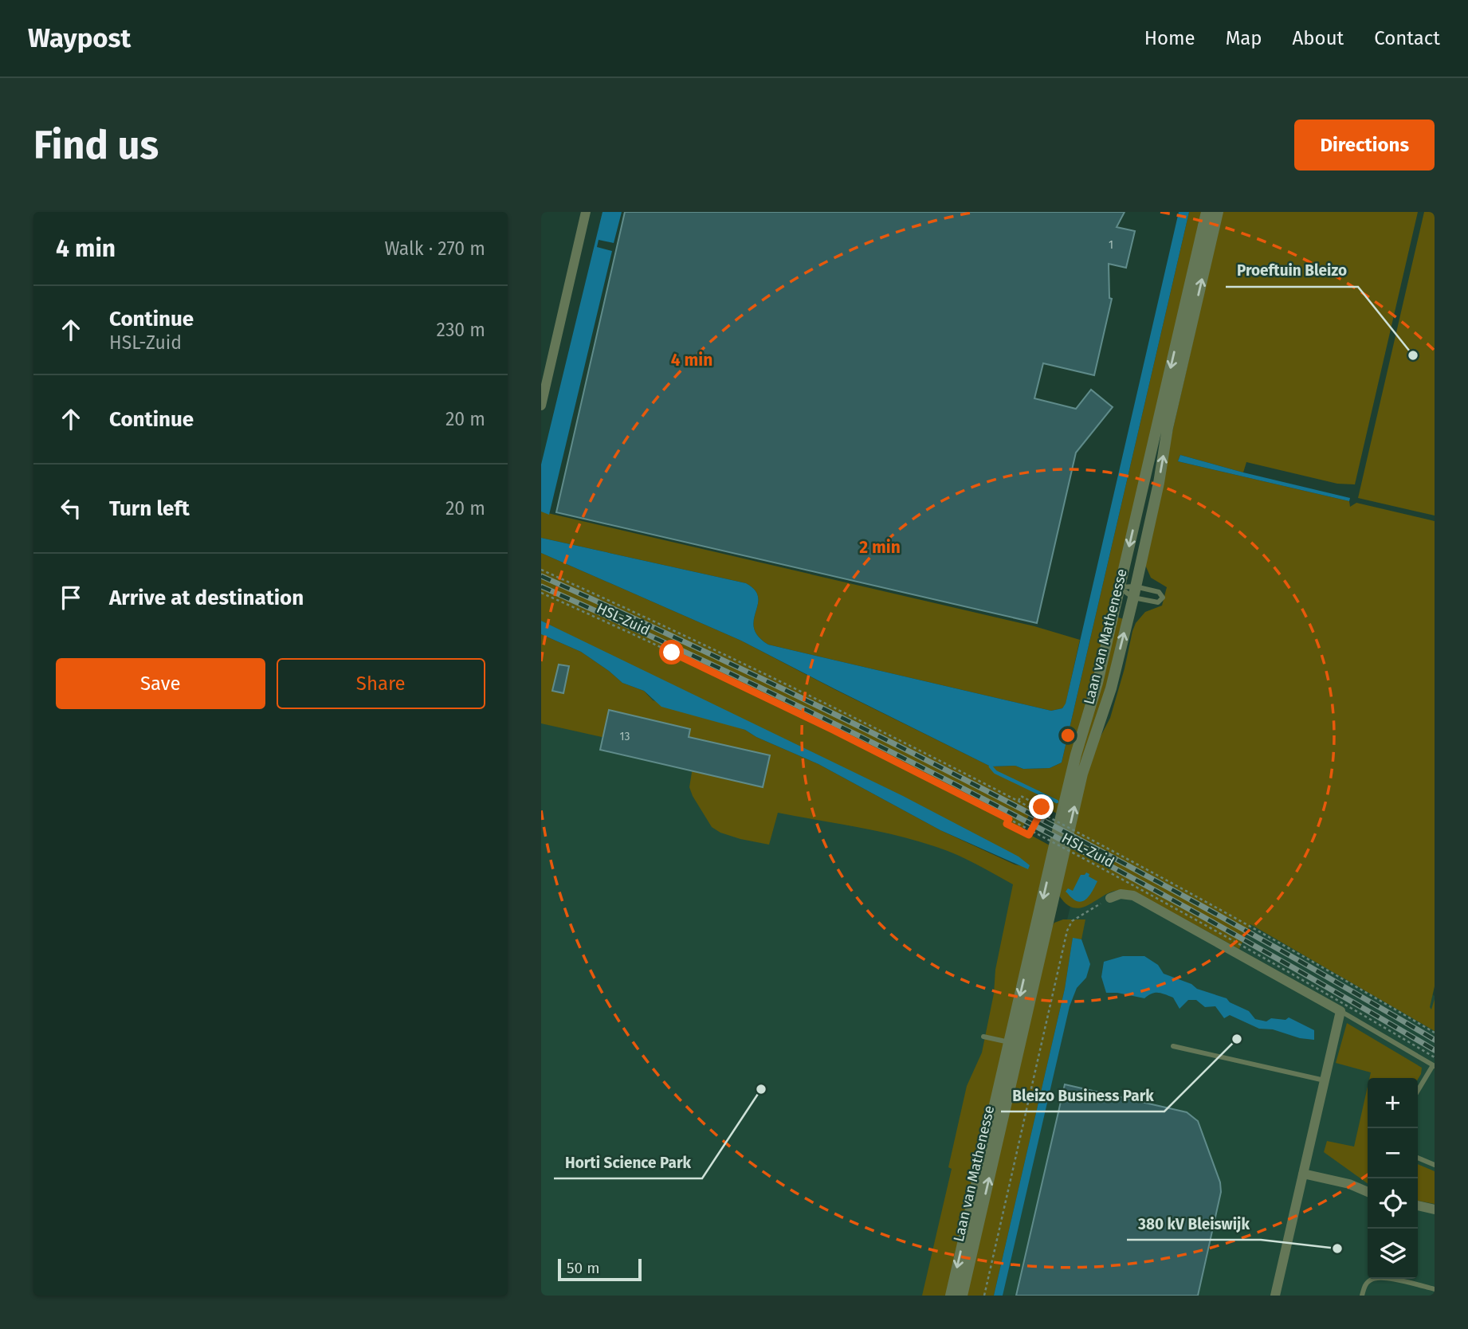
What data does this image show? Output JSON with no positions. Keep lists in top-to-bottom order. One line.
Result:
{"streets":{"street":["Laan van Mathenesse"],"path":["HSL-Zuid"]},"places":["Proeftuin Bleizo","Bleizo Business Park","Horti Science Park","380 kV Bleiswijk"],"house_numbers":["1","13"],"scale_bar":"50 m","page":{"header":"Waypost","nav":["Home","Map","About","Contact"],"buttons":["Directions",["Save","Share"]],"title":"Find us","heading":["4 min","Walk · 270 m"],"list":[["Continue","HSL-Zuid","230 m"],["Continue","20 m"],["Turn left","20 m"],"Arrive at destination"],"map_buttons":["+","−"],"scale":"50 m"},"rings":["4 min","2 min"]}
